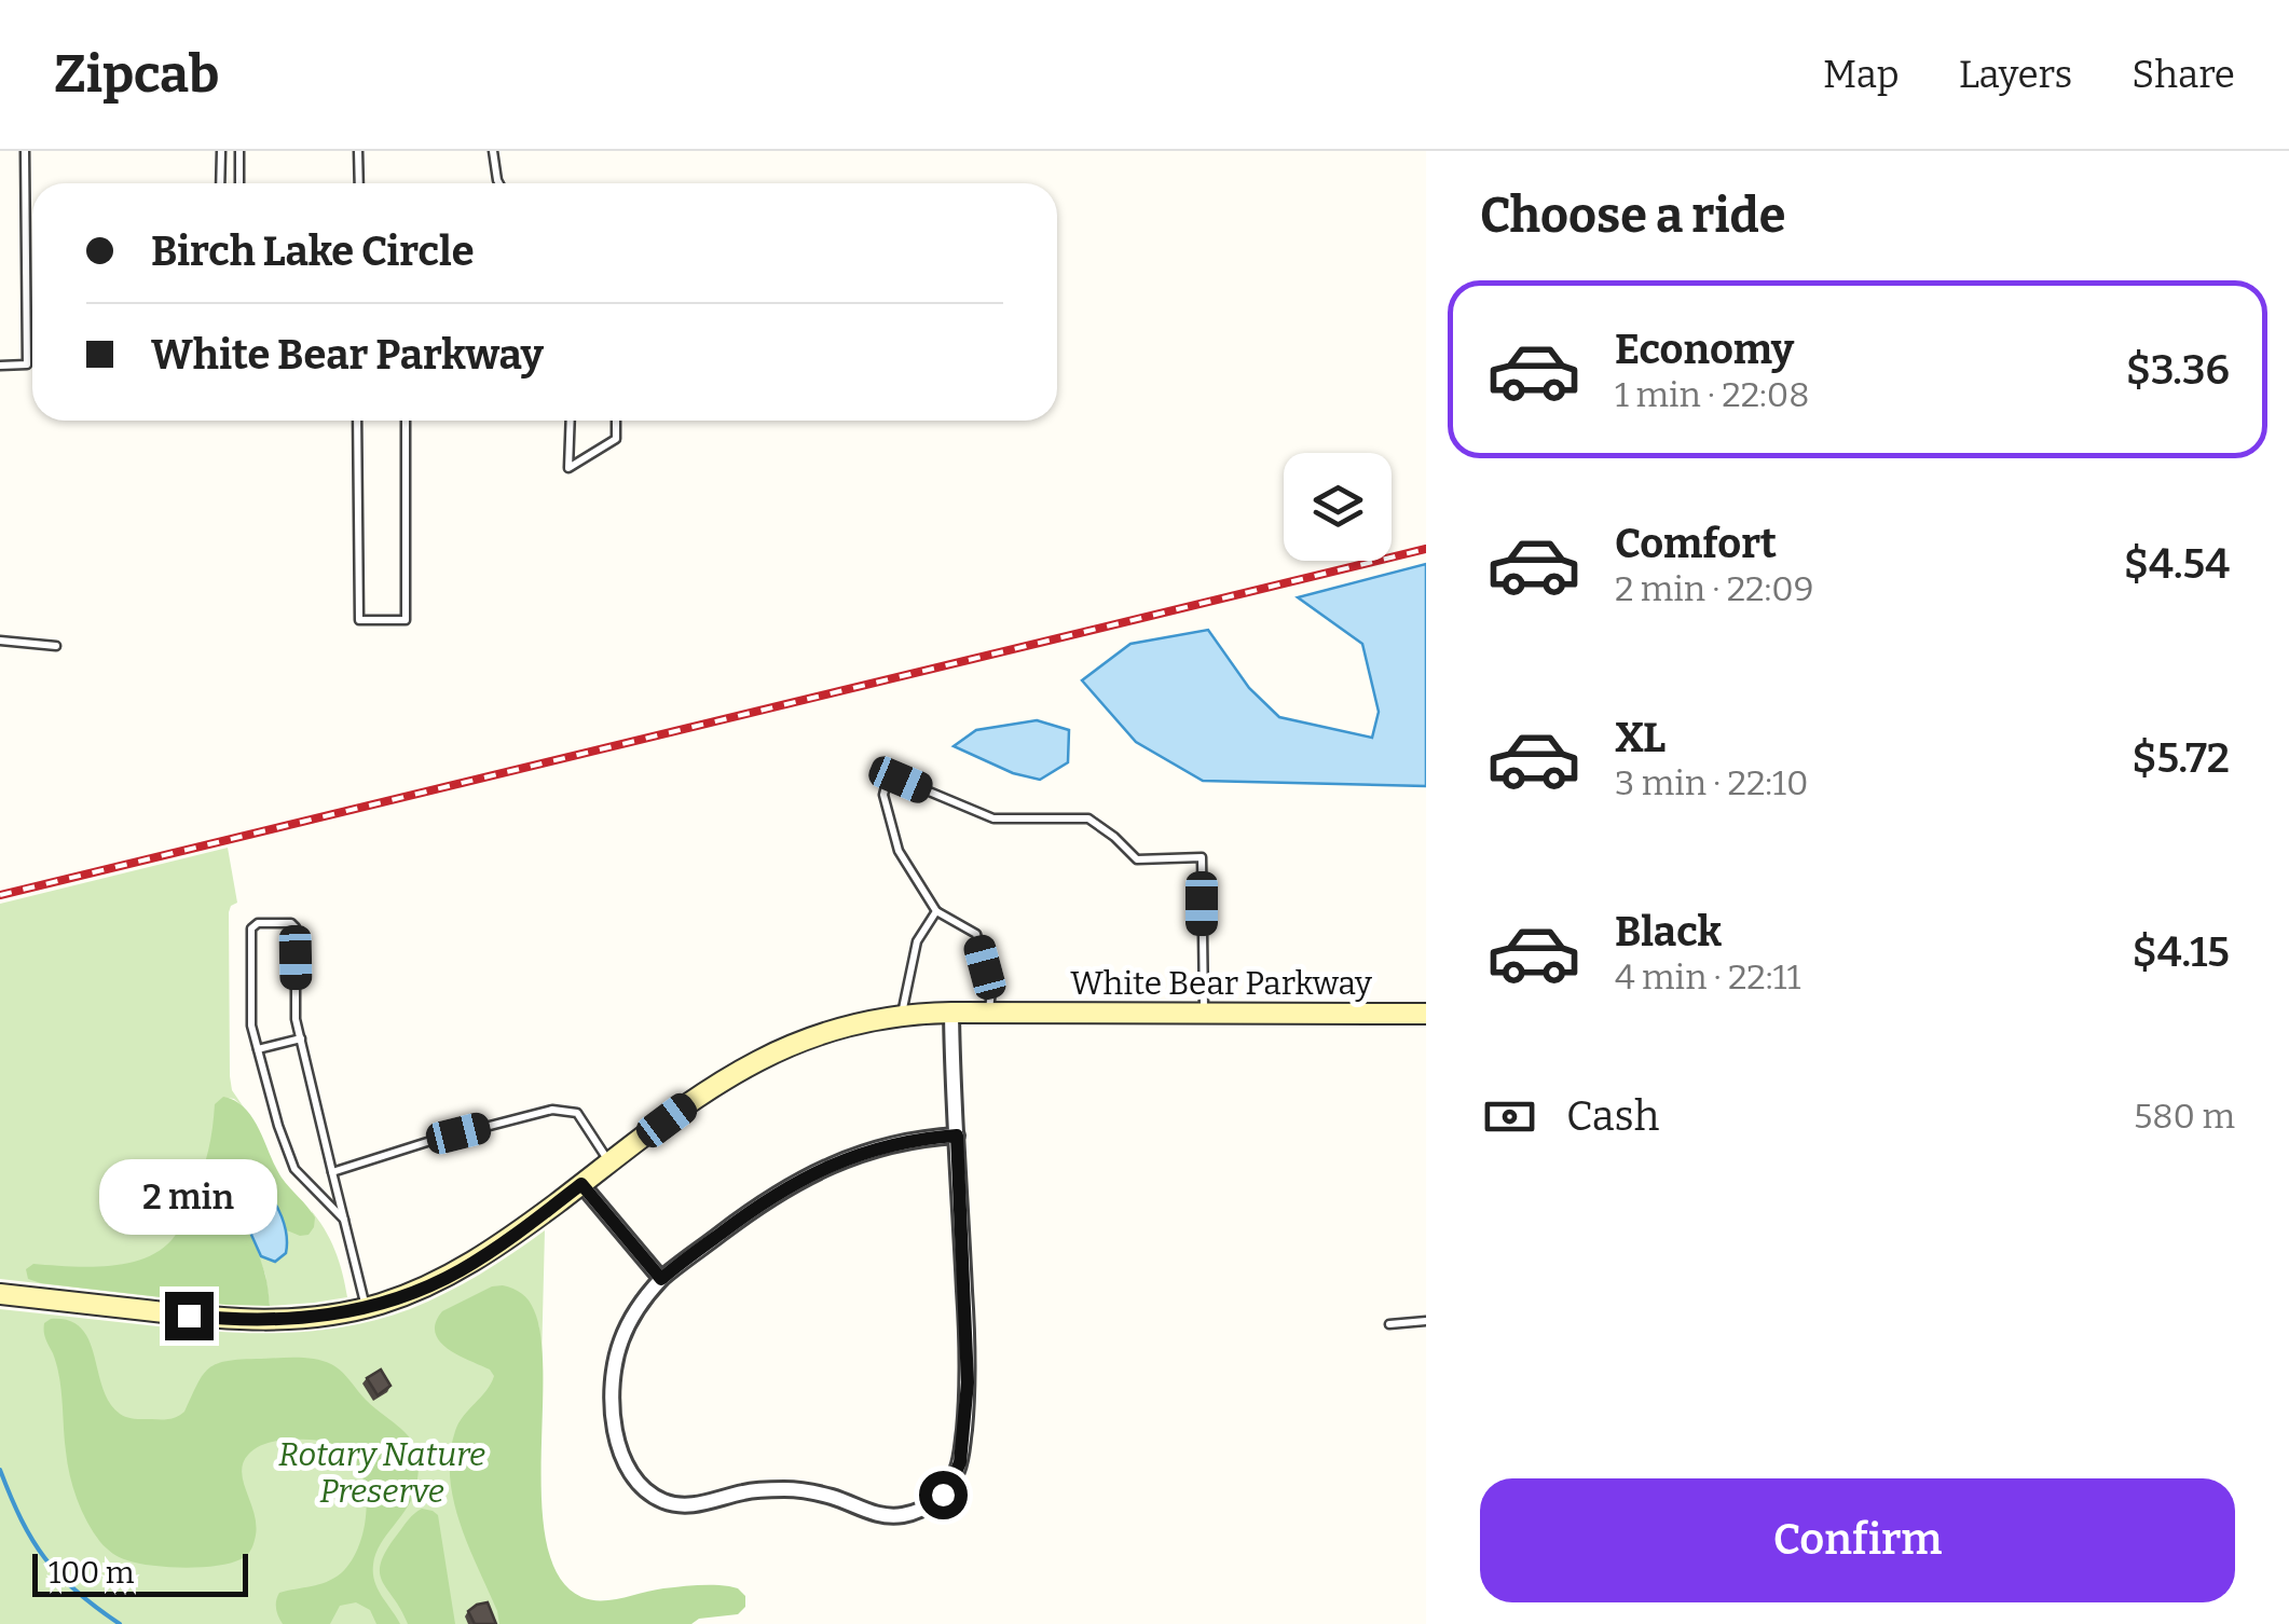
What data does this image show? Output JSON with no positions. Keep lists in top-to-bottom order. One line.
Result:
{"streets":{"street":["White Bear Parkway"]},"parks":["Rotary Nature Preserve"],"scale_bar":"100 m","page":{"header":"Zipcab","nav":["Map","Layers","Share"],"heading":"Choose a ride","banner":["Birch Lake Circle","White Bear Parkway"],"list":[{"name":"Economy","note":"1 min · 22:08","value":"$3.36"},{"name":"Comfort","note":"2 min · 22:09","value":"$4.54"},{"name":"XL","note":"3 min · 22:10","value":"$5.72"},{"name":"Black","note":"4 min · 22:11","value":"$4.15"}],"pay":["Cash","580 m"],"bubble":"2 min","buttons":"Confirm","scale":"100 m"}}
